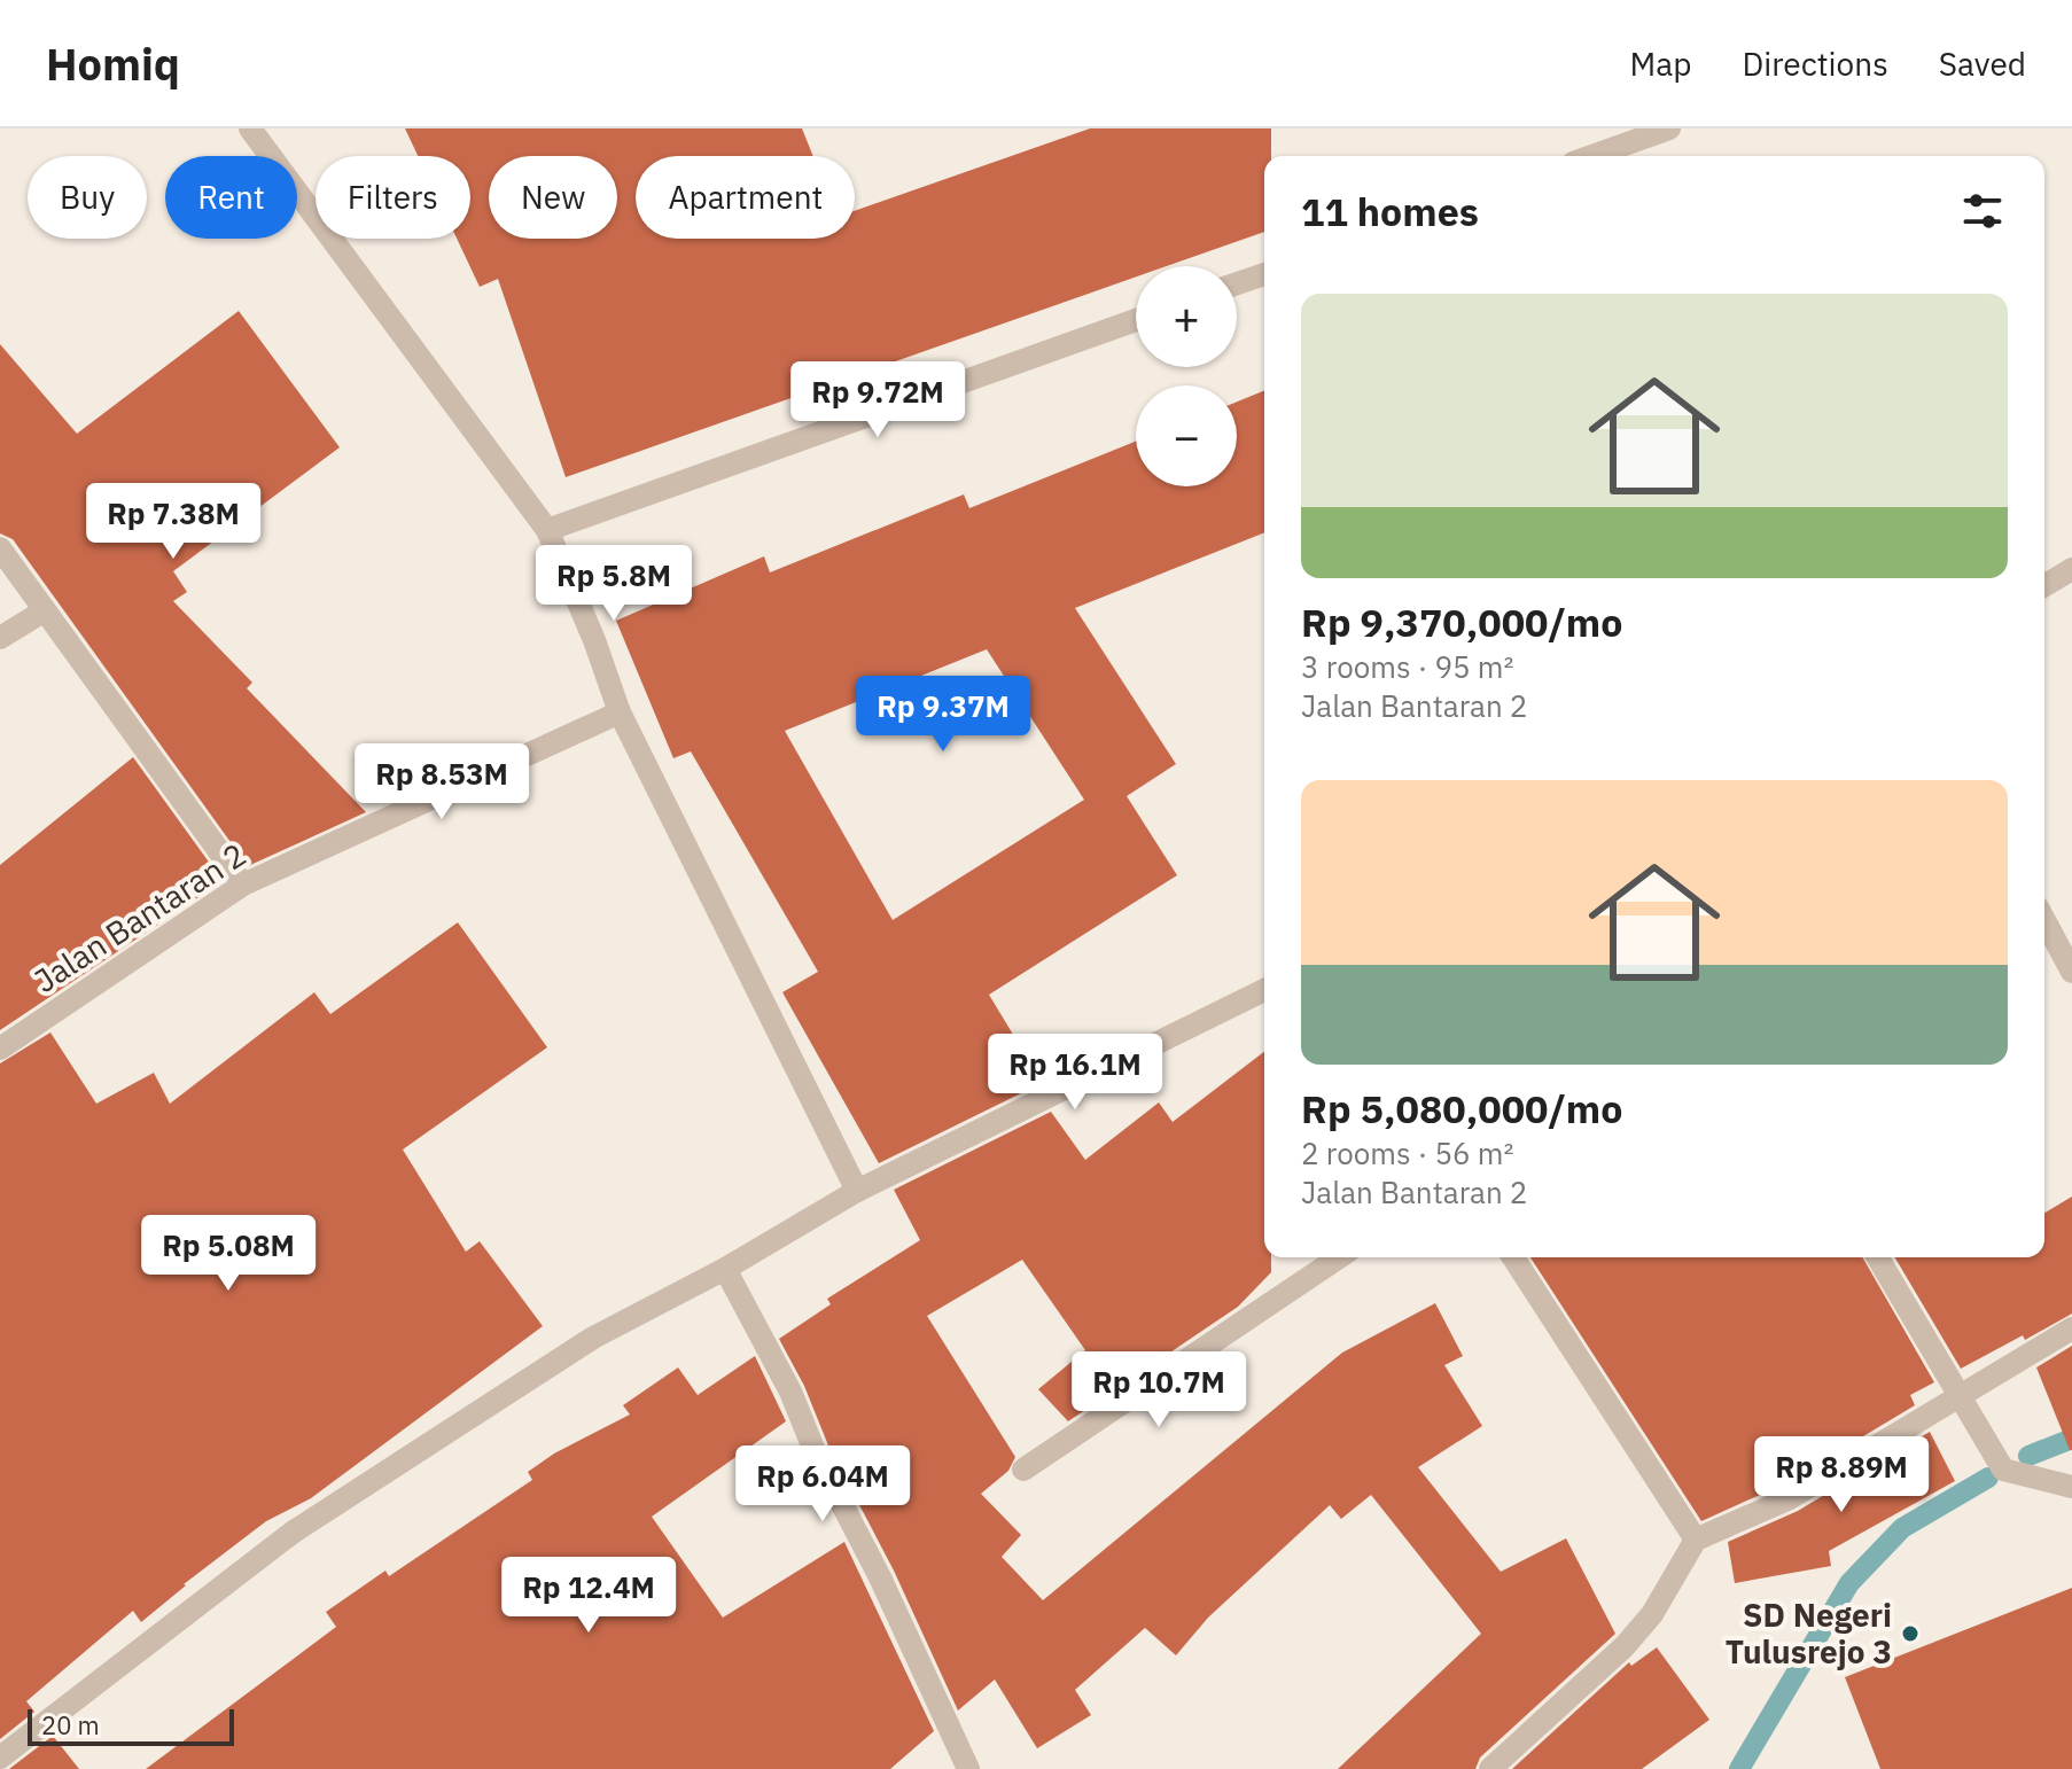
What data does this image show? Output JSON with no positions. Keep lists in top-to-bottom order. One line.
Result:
{"streets":{"street":["Jalan Bantaran 2"]},"places":["SD Negeri Tulusrejo 3"],"scale_bar":"20 m","page":{"header":"Homiq","nav":["Map","Directions","Saved"],"chip":["Buy","Rent","Filters","New","Apartment"],"heading":"11 homes","map_buttons":["+","−"],"list":[{"name":"Rp 9,370,000/mo","note":"3 rooms · 95 m² · Jalan Bantaran 2"},{"name":"Rp 5,080,000/mo","note":"2 rooms · 56 m² · Jalan Bantaran 2"}],"price":["Rp 9.72M","Rp 7.38M","Rp 5.8M","Rp 9.37M","Rp 8.53M","Rp 16.1M","Rp 5.08M","Rp 10.7M","Rp 8.89M","Rp 6.04M","Rp 12.4M"],"scale":"20 m"}}
